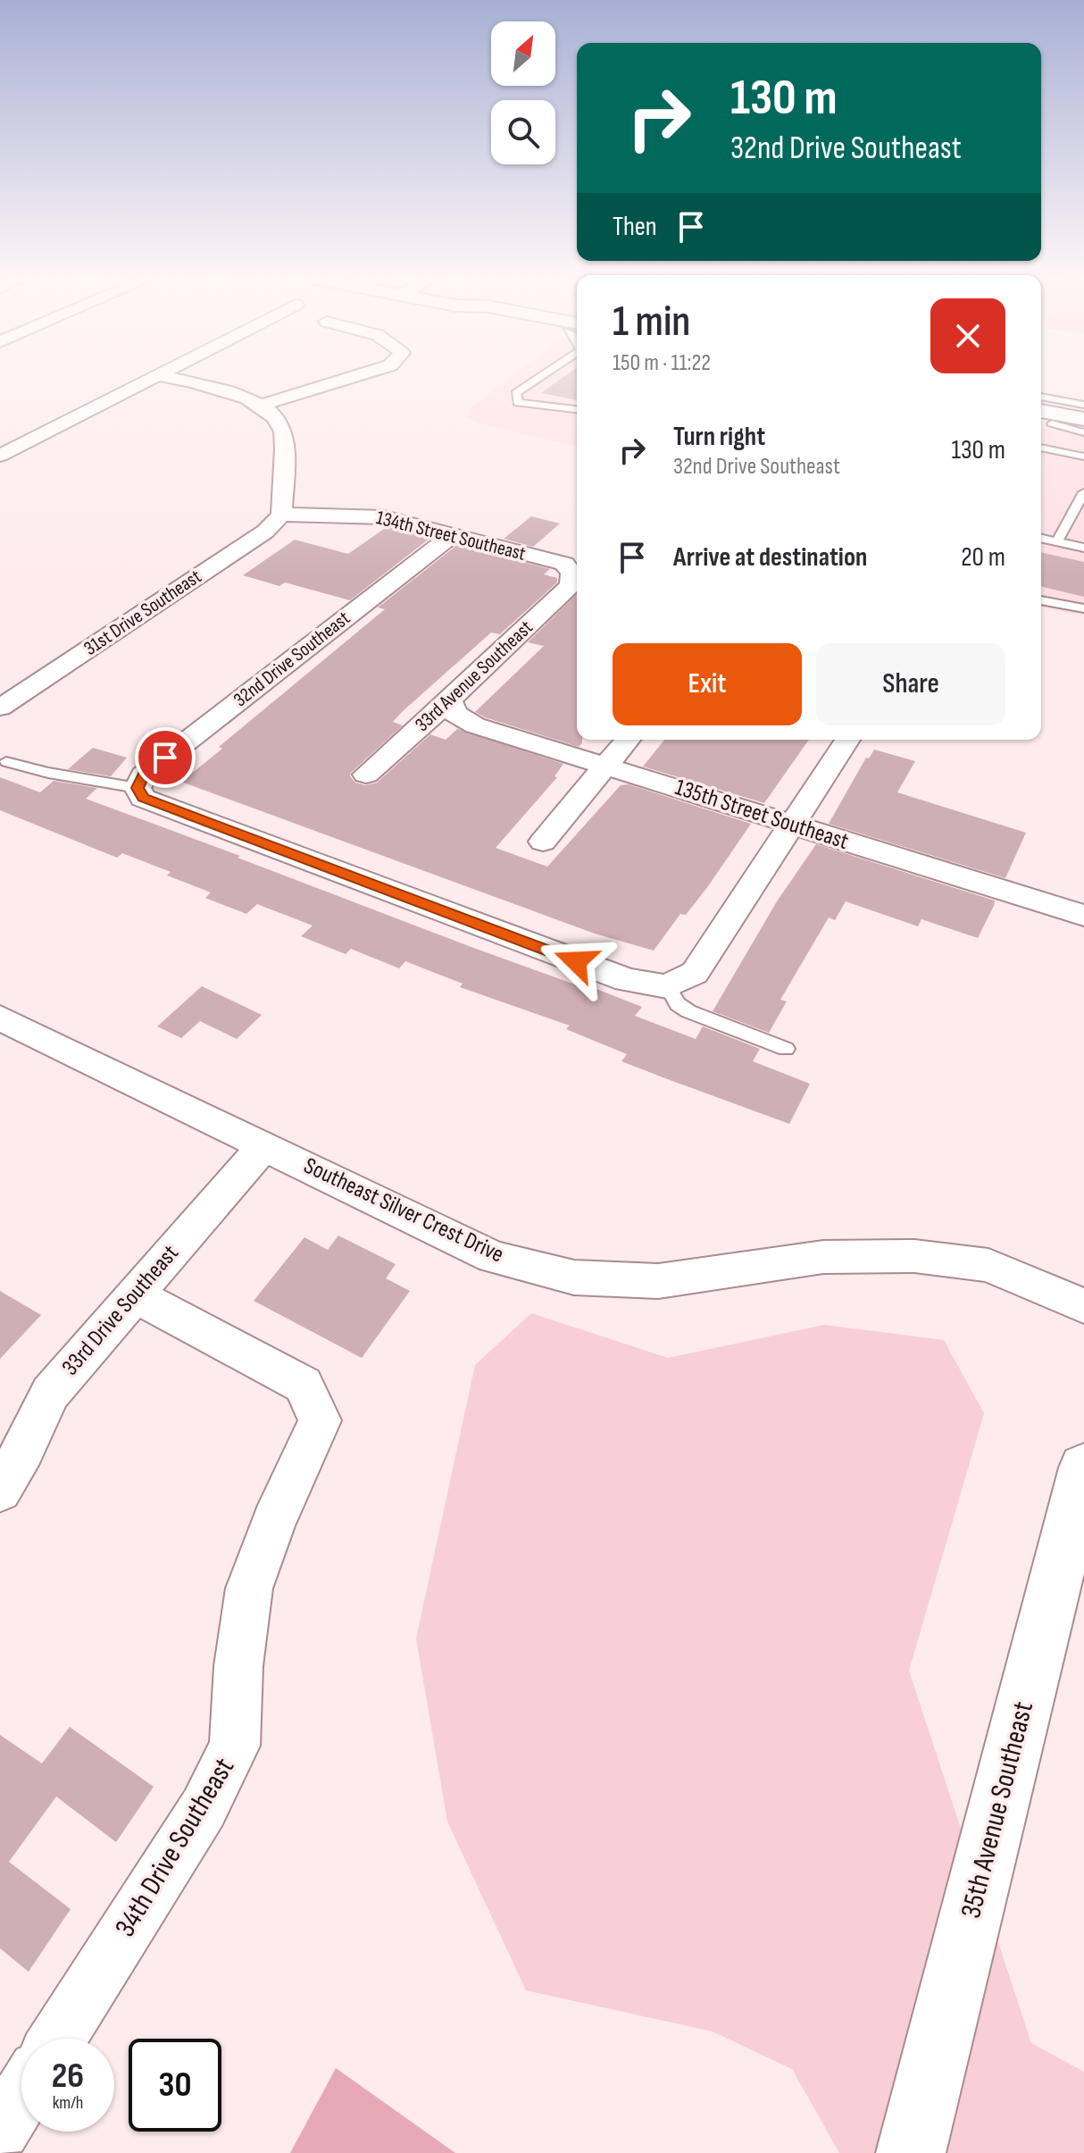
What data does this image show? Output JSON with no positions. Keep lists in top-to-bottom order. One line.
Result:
{"streets":{"main road":["35th Avenue Southeast"],"street":["134th Street Southeast","31st Drive Southeast","32nd Drive Southeast","33rd Avenue Southeast","135th Street Southeast","Southeast Silver Crest Drive","33rd Drive Southeast","34th Drive Southeast"]},"crossings":[["134th Street Southeast","31st Drive Southeast"],["134th Street Southeast","32nd Drive Southeast"],["134th Street Southeast","33rd Avenue Southeast"],["33rd Avenue Southeast","135th Street Southeast"],["Southeast Silver Crest Drive","33rd Drive Southeast"],["33rd Drive Southeast","34th Drive Southeast"]],"north":"top right","page":{"turn":["130 m","32nd Drive Southeast"],"then":"Then","heading":["1 min","150 m · 11:22"],"list":[{"name":"Turn right","note":"32nd Drive Southeast","value":"130 m"},{"name":"Arrive at destination","value":"20 m"}],"buttons":["Exit","Share"],"speed":"26 km/h","limit":"30"}}
